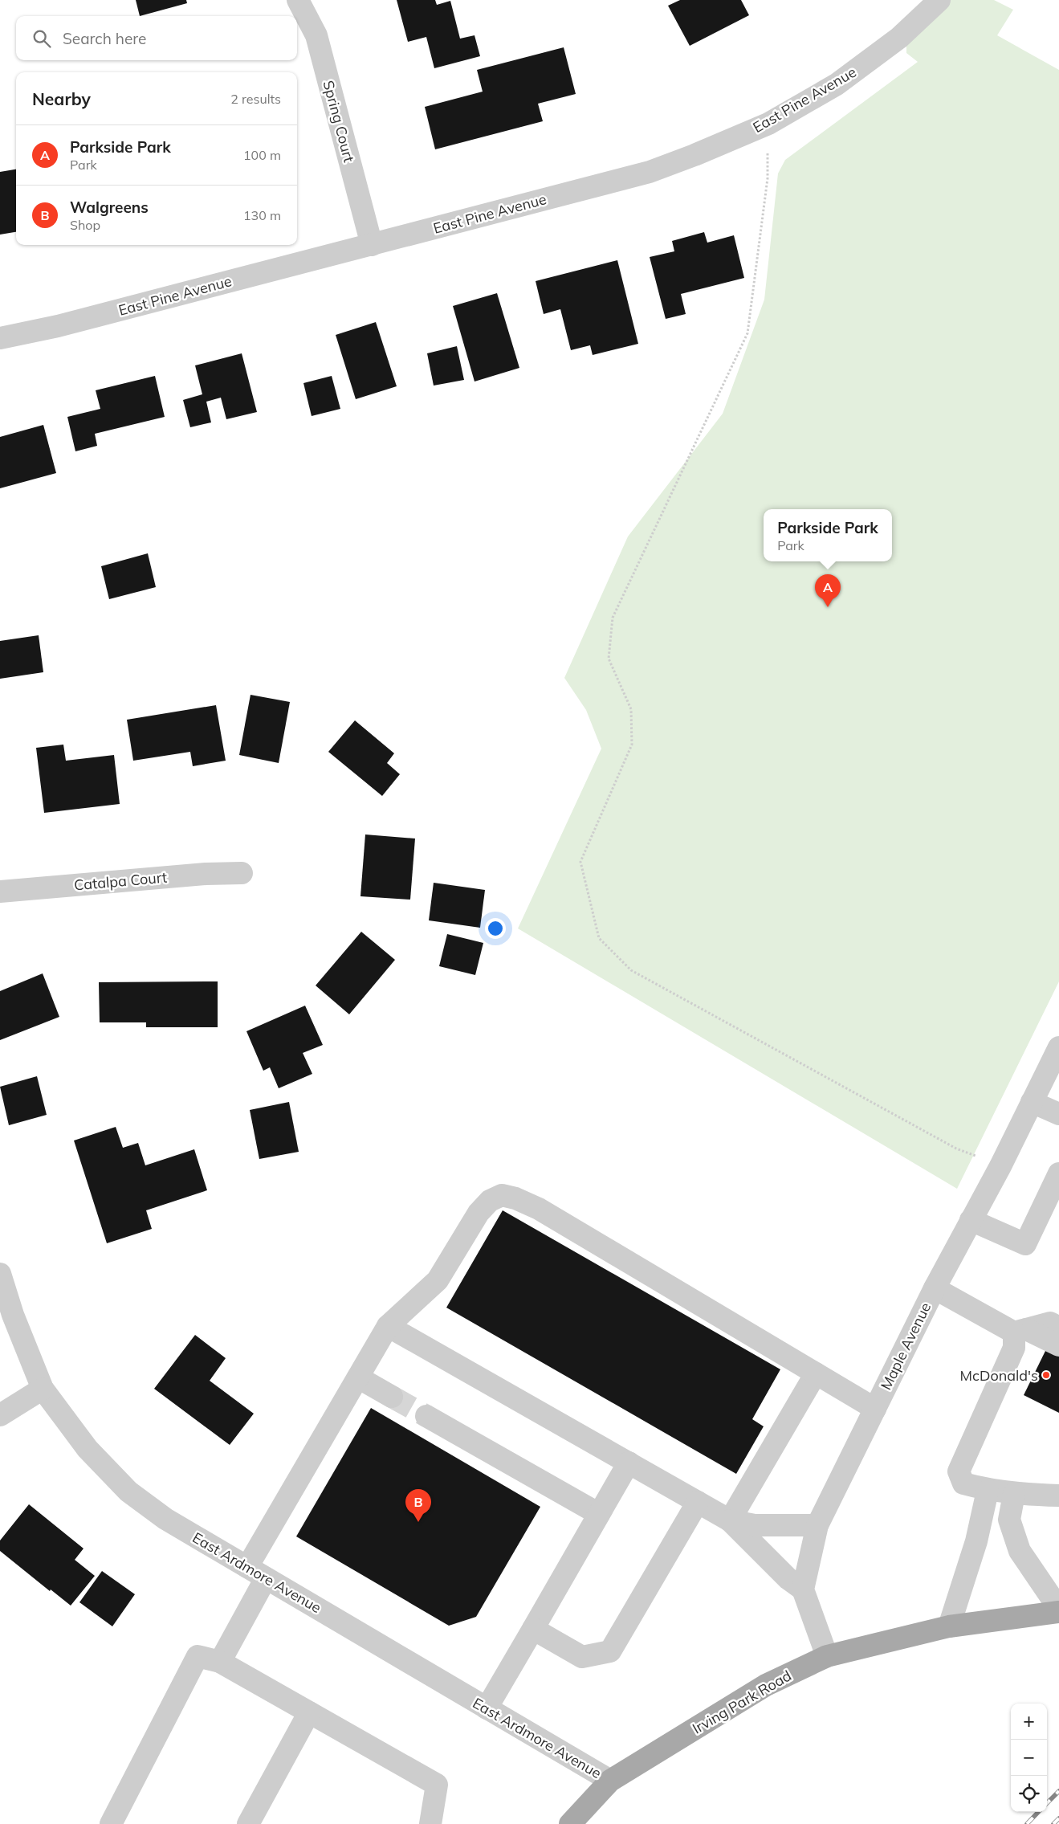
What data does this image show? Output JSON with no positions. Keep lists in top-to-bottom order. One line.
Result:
{"streets":{"main road":["Irving Park Road"],"street":["East Pine Avenue","Spring Court","Catalpa Court","Maple Avenue","East Ardmore Avenue"]},"crossings":[["East Pine Avenue","Spring Court"],["East Ardmore Avenue","Irving Park Road"]],"places":["McDonald's"],"page":{"search":"Search here","heading":["Nearby","2 results"],"list":[{"mark":"A","name":"Parkside Park","note":"Park","value":"100 m"},{"mark":"B","name":"Walgreens","note":"Shop","value":"130 m"}],"popup":["Parkside Park","Park"],"pins":["A","B"],"map_buttons":["+","−"]}}
